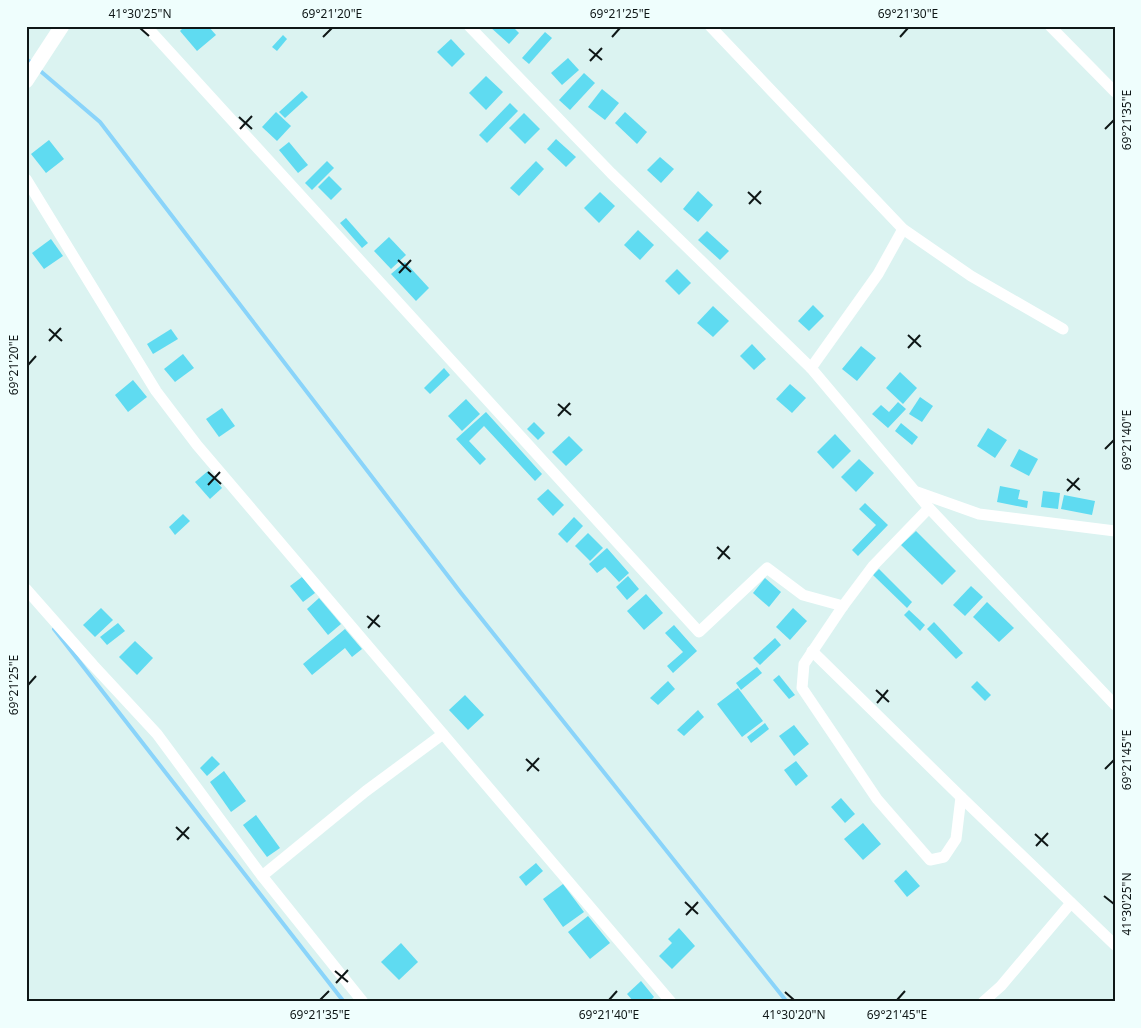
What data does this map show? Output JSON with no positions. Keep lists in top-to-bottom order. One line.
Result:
{"coordinates":["41°30'25\"N","69°21'20\"E","69°21'25\"E","69°21'30\"E","69°21'35\"E","69°21'40\"E","69°21'45\"E","41°30'20\"N"]}
